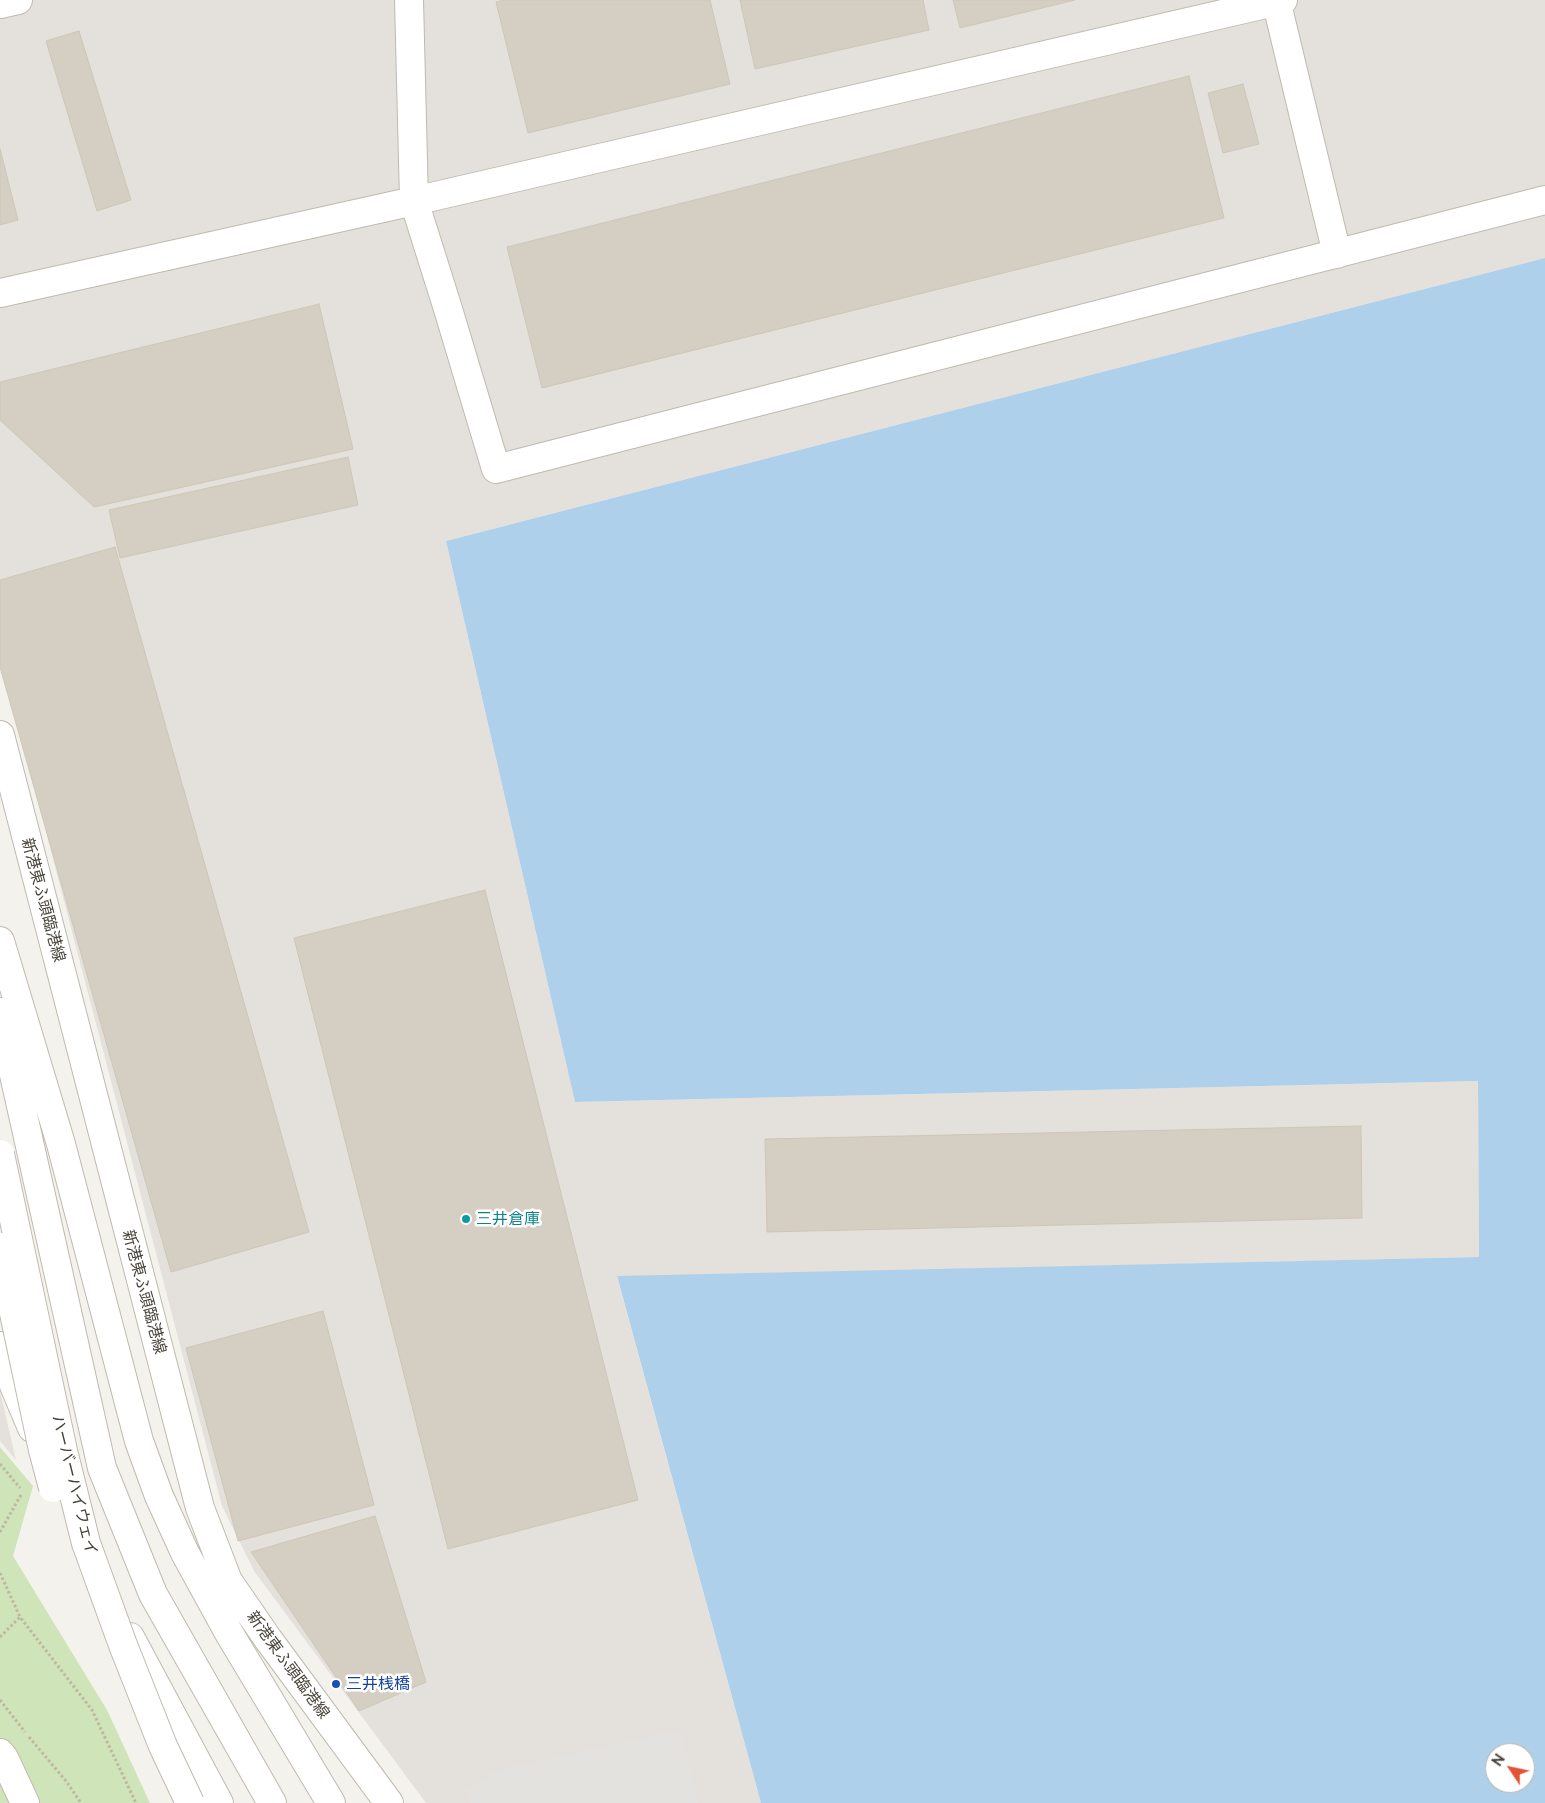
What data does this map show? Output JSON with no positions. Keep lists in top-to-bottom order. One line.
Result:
{"streets":{"street":["新港東ふ頭臨港線","ハーバーハイウェイ"]},"places":["三井倉庫","三井桟橋"],"north":"top left"}
